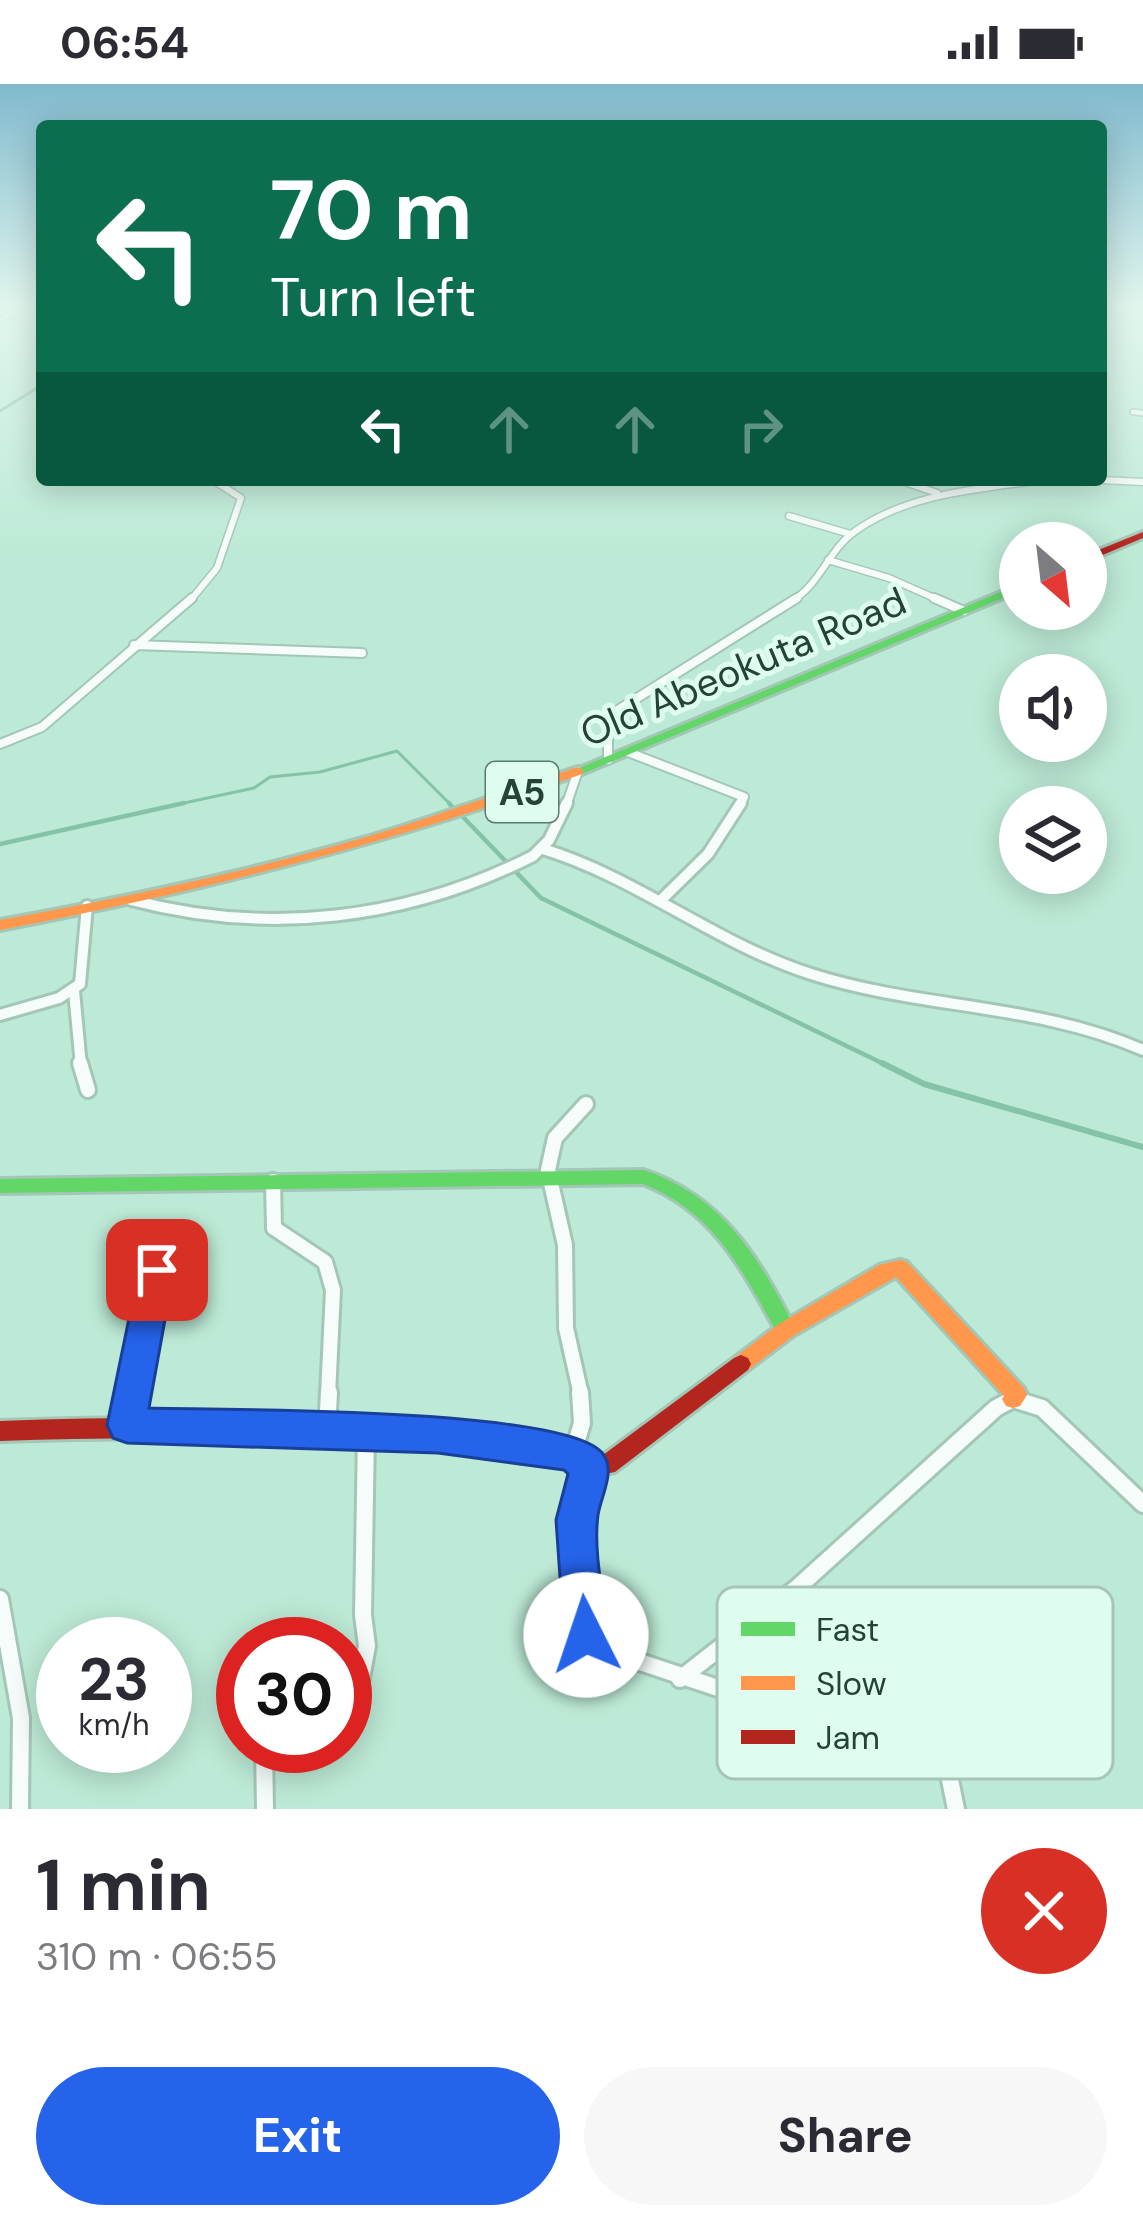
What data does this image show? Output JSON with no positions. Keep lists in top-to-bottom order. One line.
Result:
{"streets":{"main road":["Old Abeokuta Road","A5"]},"legend":["Fast","Slow","Jam"],"north":"bottom right","page":{"status":"06:54","turn":["70 m","Turn left"],"speed":"23 km/h","limit":"30","heading":["1 min","310 m · 06:55"],"buttons":["Exit","Share"]}}
